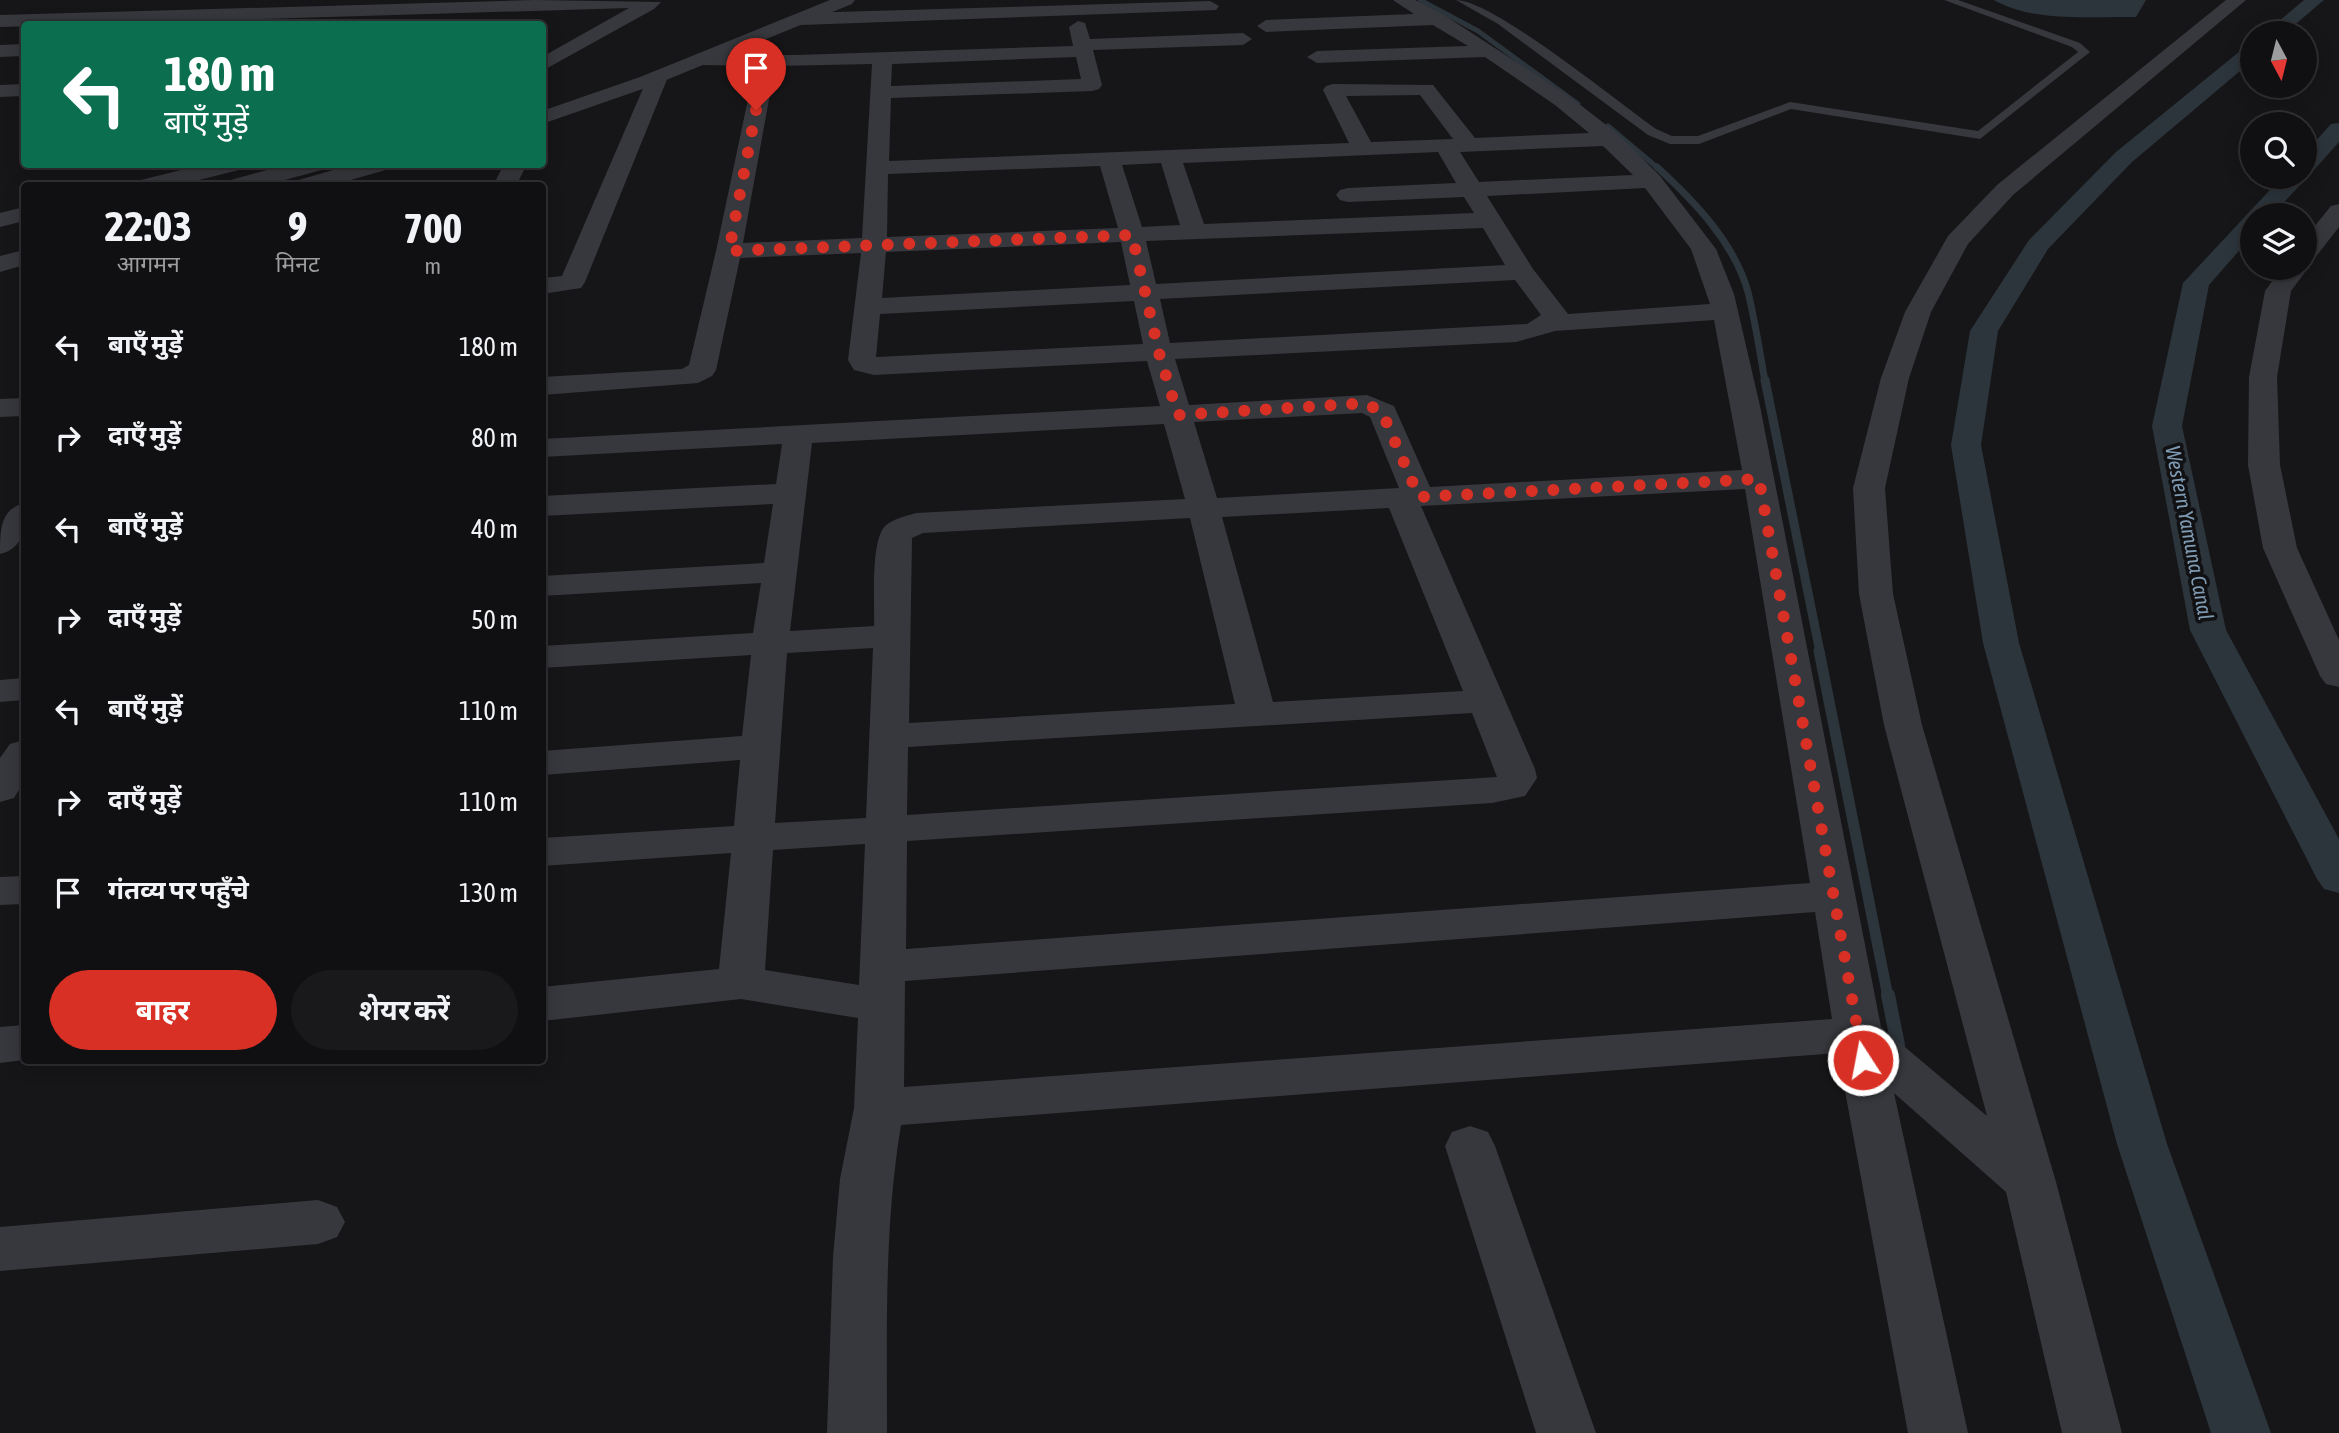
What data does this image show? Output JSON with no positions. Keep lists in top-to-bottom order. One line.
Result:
{"water":["Western Yamuna Canal"],"north":"bottom","page":{"turn":["180 m","बाएँ मुड़ें"],"eta":["22:03","आगमन","9","मिनट","700","m"],"list":[{"name":"बाएँ मुड़ें","value":"180 m"},{"name":"दाएँ मुड़ें","value":"80 m"},{"name":"बाएँ मुड़ें","value":"40 m"},{"name":"दाएँ मुड़ें","value":"50 m"},{"name":"बाएँ मुड़ें","value":"110 m"},{"name":"दाएँ मुड़ें","value":"110 m"},{"name":"गंतव्य पर पहुँचे","value":"130 m"}],"buttons":["बाहर","शेयर करें"]}}
